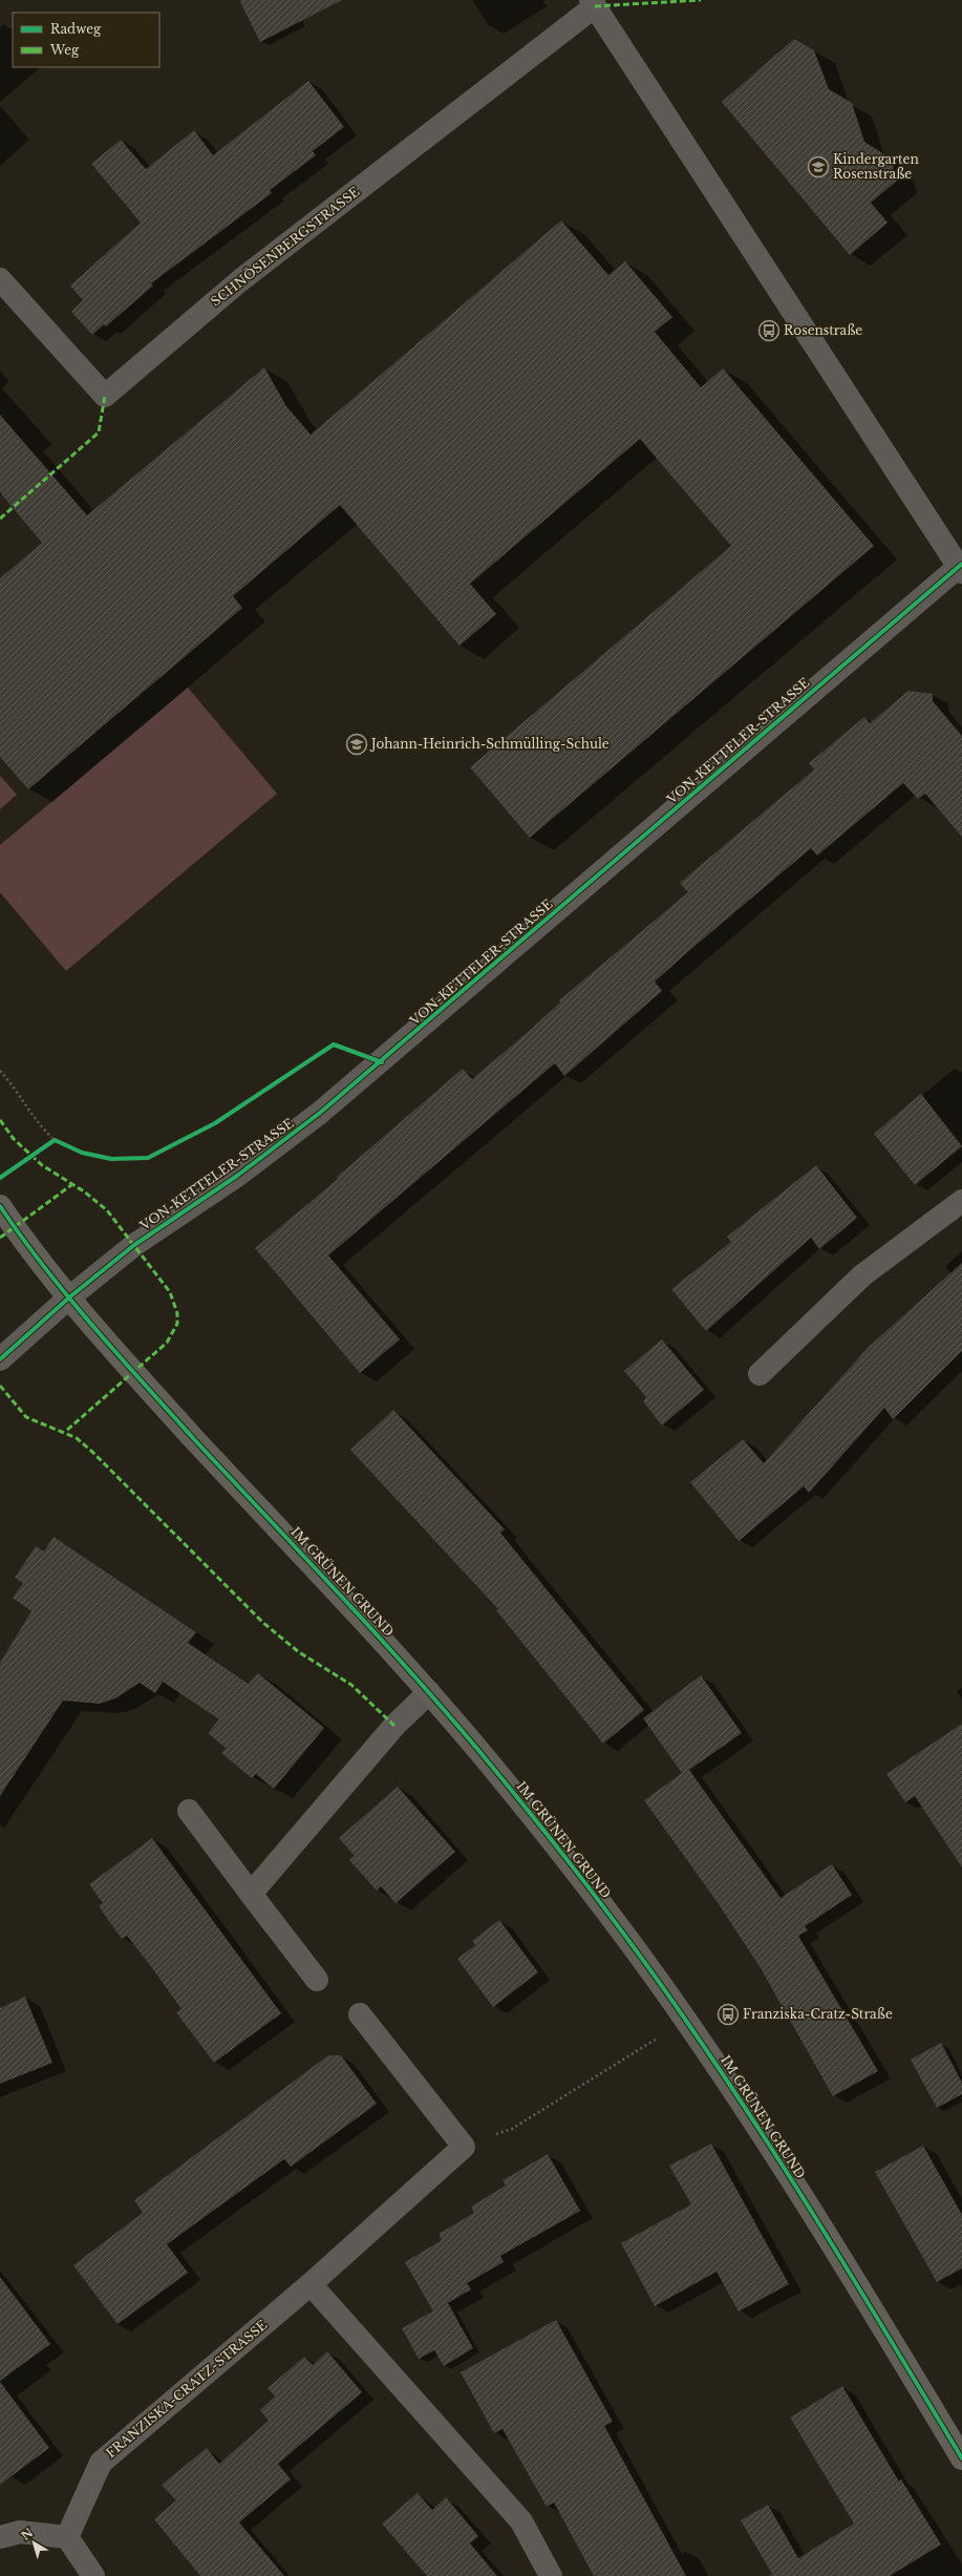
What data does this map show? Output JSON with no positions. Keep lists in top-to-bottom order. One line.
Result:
{"streets":{"street":["SCHNÖSENBERGSTRASSE","VON-KETTELER-STRASSE","IM GRÜNEN GRUND","FRANZISKA-CRATZ-STRASSE"]},"crossings":[["VON-KETTELER-STRASSE","IM GRÜNEN GRUND"]],"places":{"school or university":["Kindergarten Rosenstraße","Johann-Heinrich-Schmülling-Schule"],"bus stop":["Rosenstraße","Franziska-Cratz-Straße"]},"legend":["Radweg","Weg"],"north":"top left"}
